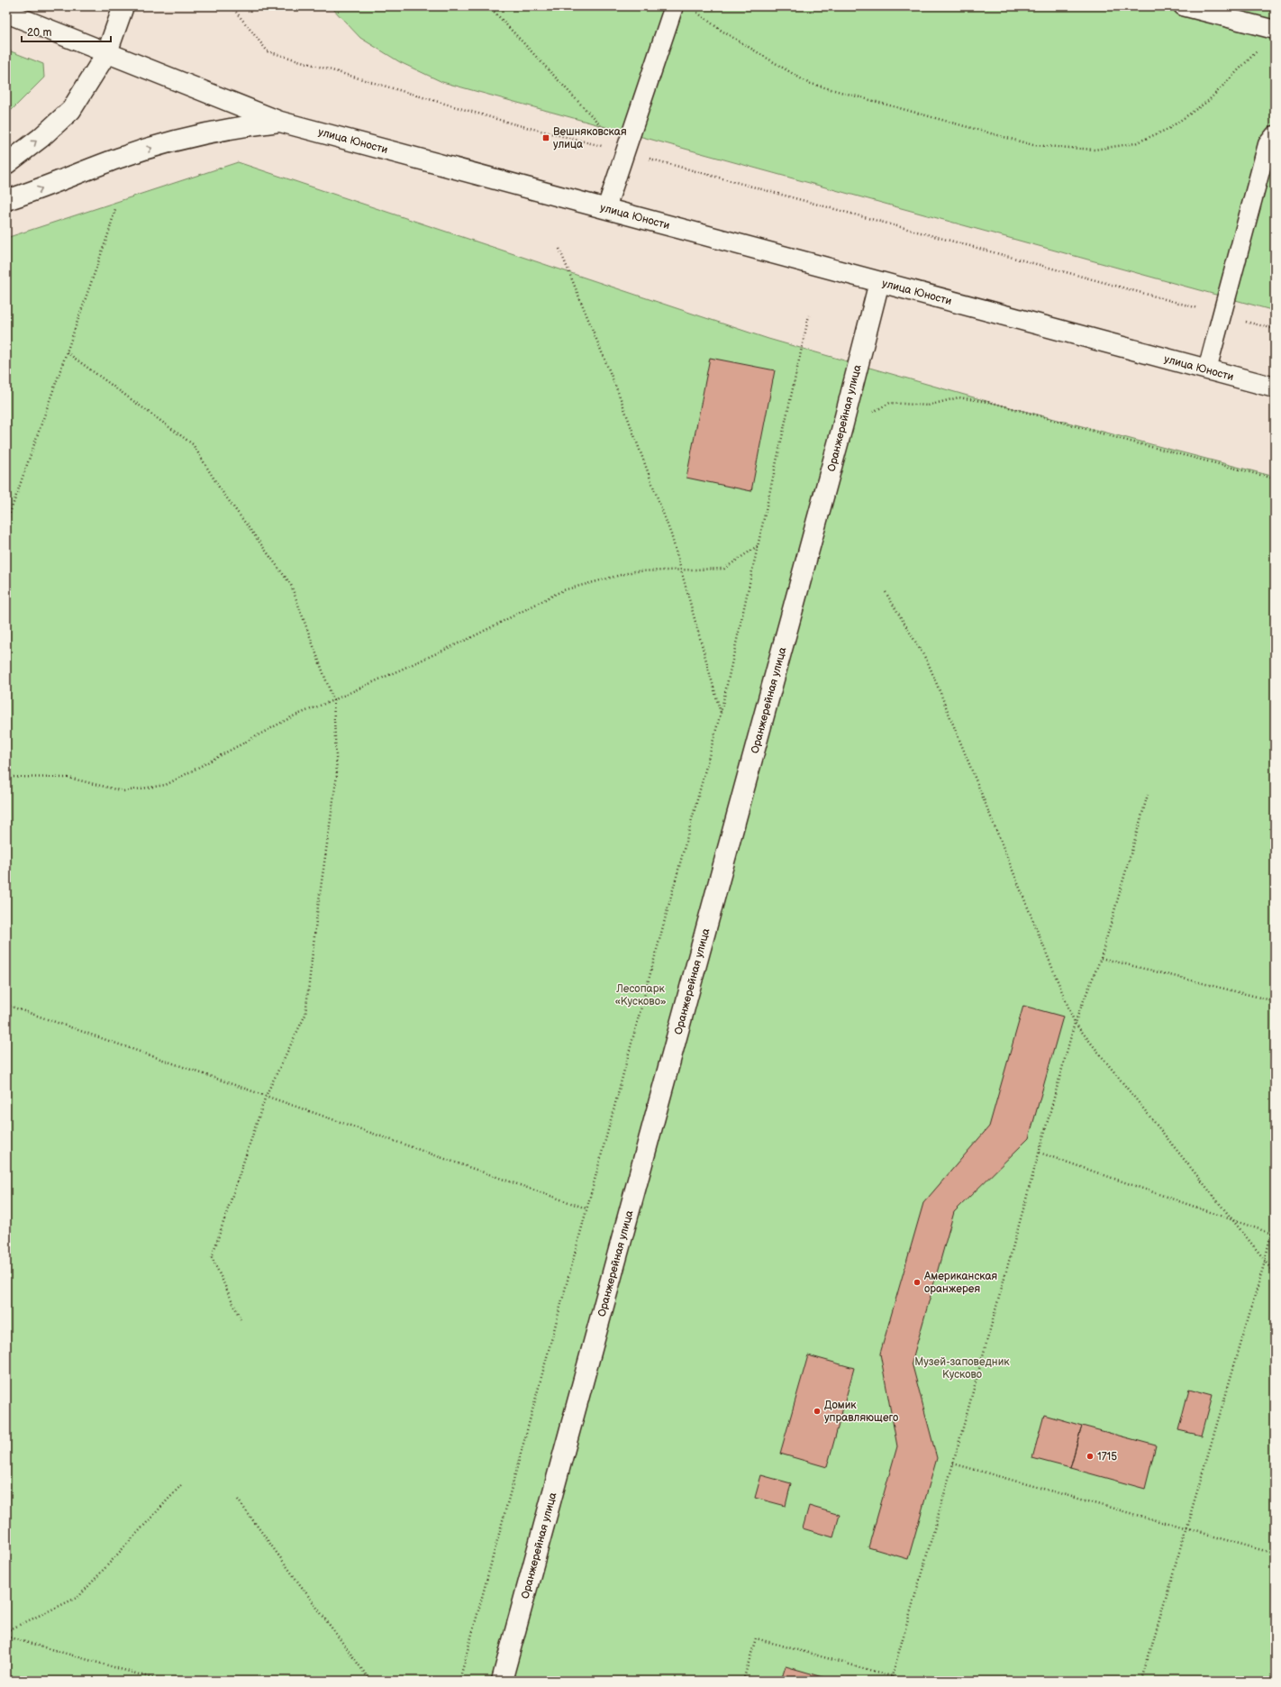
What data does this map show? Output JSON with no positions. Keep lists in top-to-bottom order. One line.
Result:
{"streets":{"main road":["улица Юности","Оранжерейная улица"]},"crossings":[["улица Юности","Оранжерейная улица"]],"parks":["Лесопарк «Кусково»","Музей-заповедник Кусково"],"places":{"transit":["Вешняковская улица"],"other":["Американская оранжерея","Домик управляющего","1715"]},"scale_bar":"20 m"}
